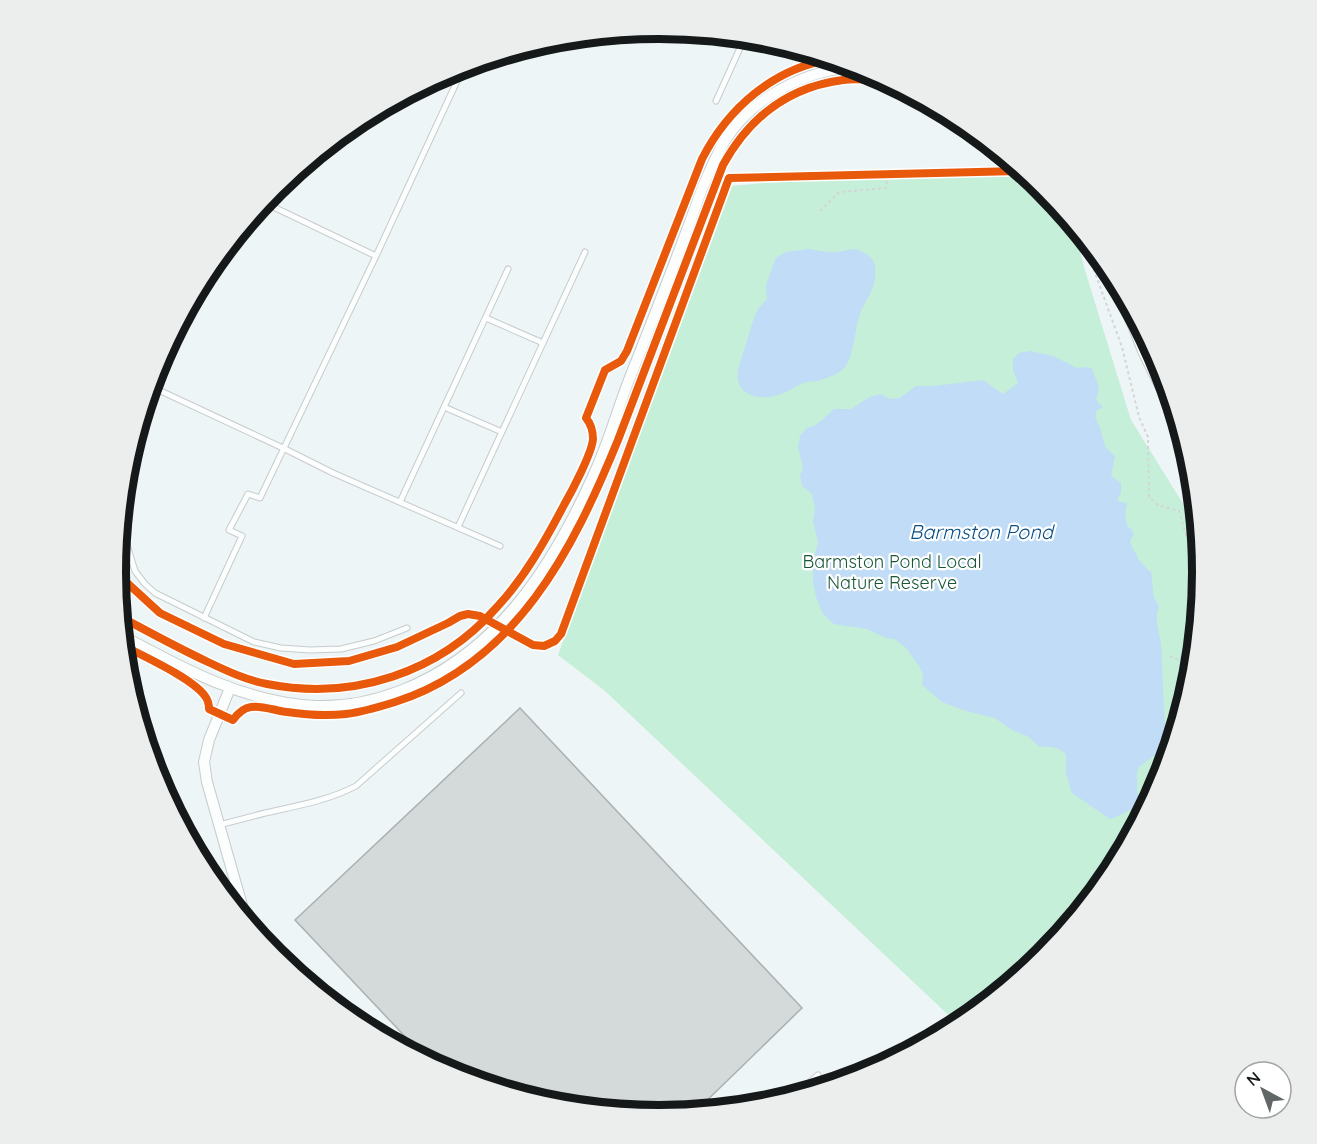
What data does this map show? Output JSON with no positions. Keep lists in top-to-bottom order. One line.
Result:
{"water":["Barmston Pond"],"parks":["Barmston Pond Local Nature Reserve"],"north":"top left"}
